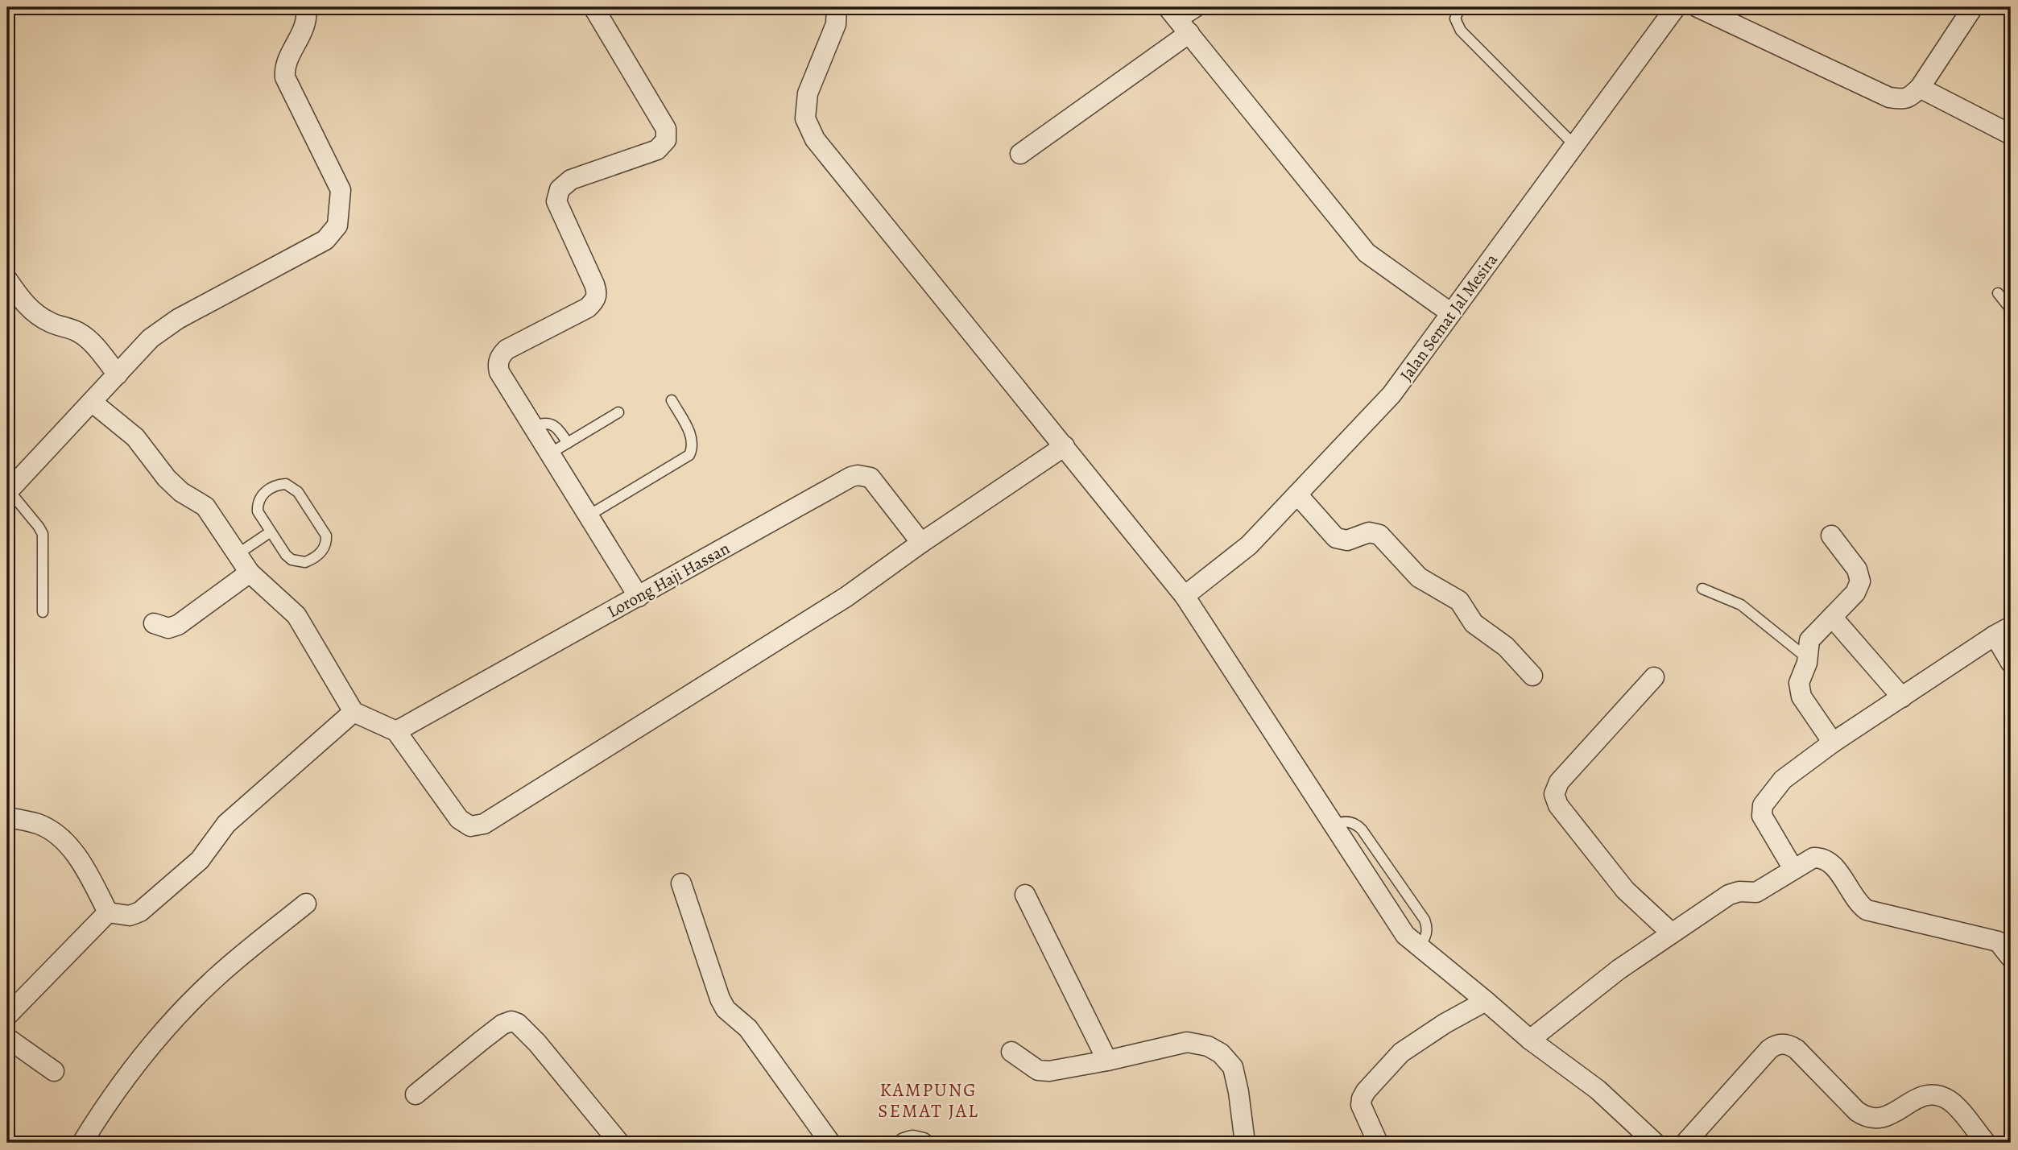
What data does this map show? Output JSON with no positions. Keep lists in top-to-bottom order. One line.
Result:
{"streets":{"street":["Jalan Semat Jal Mesira","Lorong Haji Hassan"]},"districts":["KAMPUNG SEMAT JAL"]}
